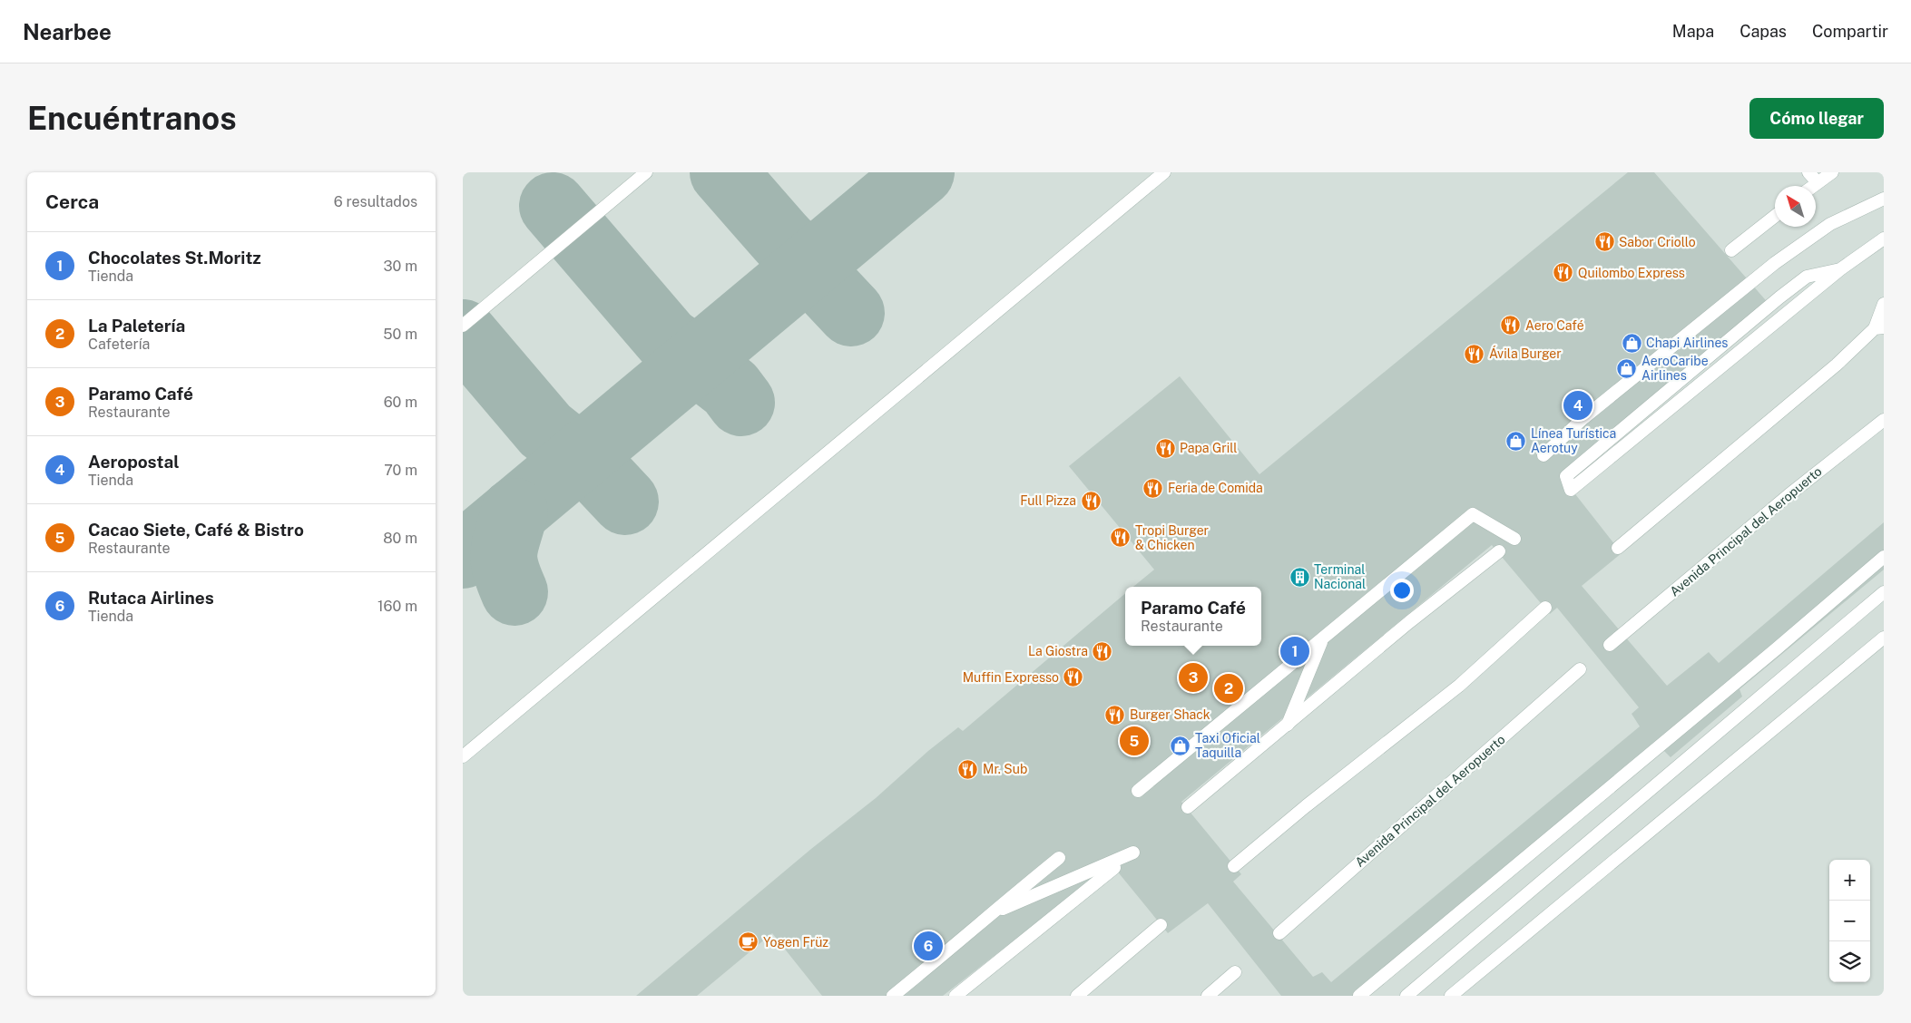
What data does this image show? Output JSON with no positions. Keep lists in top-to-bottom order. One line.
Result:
{"streets":{"lane":["Avenida Principal del Aeropuerto"]},"places":{"restaurant":["Sabor Criollo","Quilombo Express","Aero Café","Ávila Burger","Papa Grill","Feria de Comida","Full Pizza","Tropi Burger & Chicken","La Giostra","Muffin Expresso","Burger Shack","Mr. Sub"],"shop":["Chapi Airlines","AeroCaribe Airlines","Línea Turística Aerotuy","Taxi Oficial Taquilla"],"building":["Terminal Nacional"],"cafe":["Yogen Früz"]},"north":"top left","page":{"header":"Nearbee","nav":["Mapa","Capas","Compartir"],"buttons":"Cómo llegar","title":"Encuéntranos","heading":["Cerca","6 resultados"],"list":[{"mark":"1","name":"Chocolates St.Moritz","note":"Tienda","value":"30 m"},{"mark":"2","name":"La Paletería","note":"Cafetería","value":"50 m"},{"mark":"3","name":"Paramo Café","note":"Restaurante","value":"60 m"},{"mark":"4","name":"Aeropostal","note":"Tienda","value":"70 m"},{"mark":"5","name":"Cacao Siete, Café & Bistro","note":"Restaurante","value":"80 m"},{"mark":"6","name":"Rutaca Airlines","note":"Tienda","value":"160 m"}],"pins":["4","1","3","2","5","6"],"popup":["Paramo Café","Restaurante"],"map_buttons":["+","−"]}}
